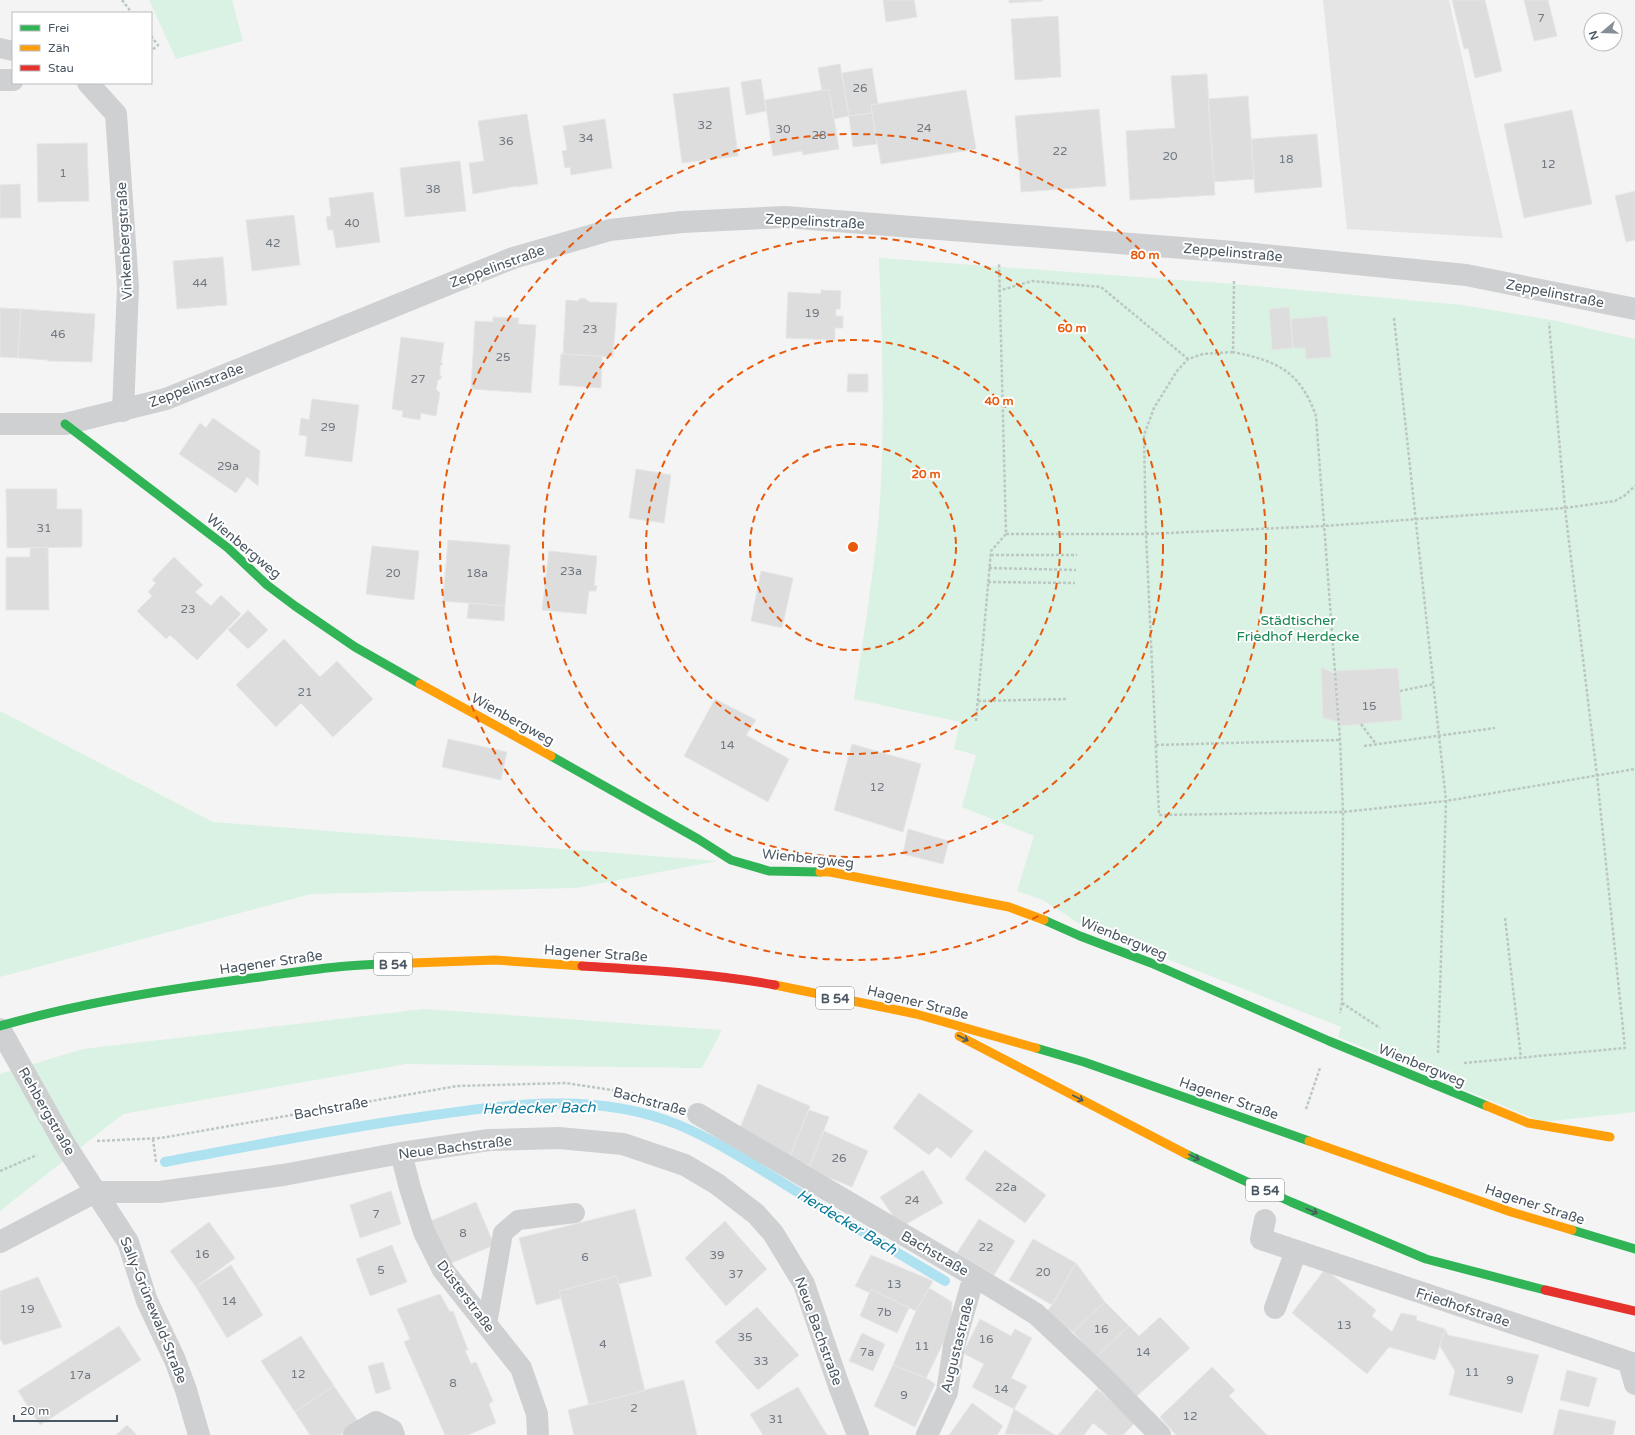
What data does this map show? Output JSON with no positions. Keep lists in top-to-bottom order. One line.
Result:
{"streets":{"main road":["Wienbergweg","Hagener Straße","B 54"],"street":["Zeppelinstraße","Vinkenbergstraße","Bachstraße","Rehbergstraße","Neue Bachstraße","Düsterstraße","Friedhofstraße","Sally-Grünewald-Straße","Augustastraße"]},"crossings":[["Zeppelinstraße","Vinkenbergstraße"],["Zeppelinstraße","Wienbergweg"],["Hagener Straße","B 54"],["Bachstraße","Rehbergstraße"],["Bachstraße","Augustastraße"],["Rehbergstraße","Neue Bachstraße"],["Rehbergstraße","Sally-Grünewald-Straße"],["Neue Bachstraße","Düsterstraße"],["Neue Bachstraße","Sally-Grünewald-Straße"]],"water":["Herdecker Bach"],"parks":["Städtischer Friedhof Herdecke"],"house_numbers":["7","26","32","24","30","28","34","36","22","20","18","12","1","38","40","42","44","19","23","46","25","27","29","29a","31","23a","20","18a","23","21","15","14","12","26","22a","24","7","8","22","16","39","6","5","20","37","13","14","19","7b","13","16","35","16","4","11","7a","14","33","11","12","17a","9","8","14","9","2","12","31"],"legend":["Frei","Zäh","Stau"],"scale_bar":"20 m","north":"left","rings":["80 m","60 m","40 m","20 m"]}
